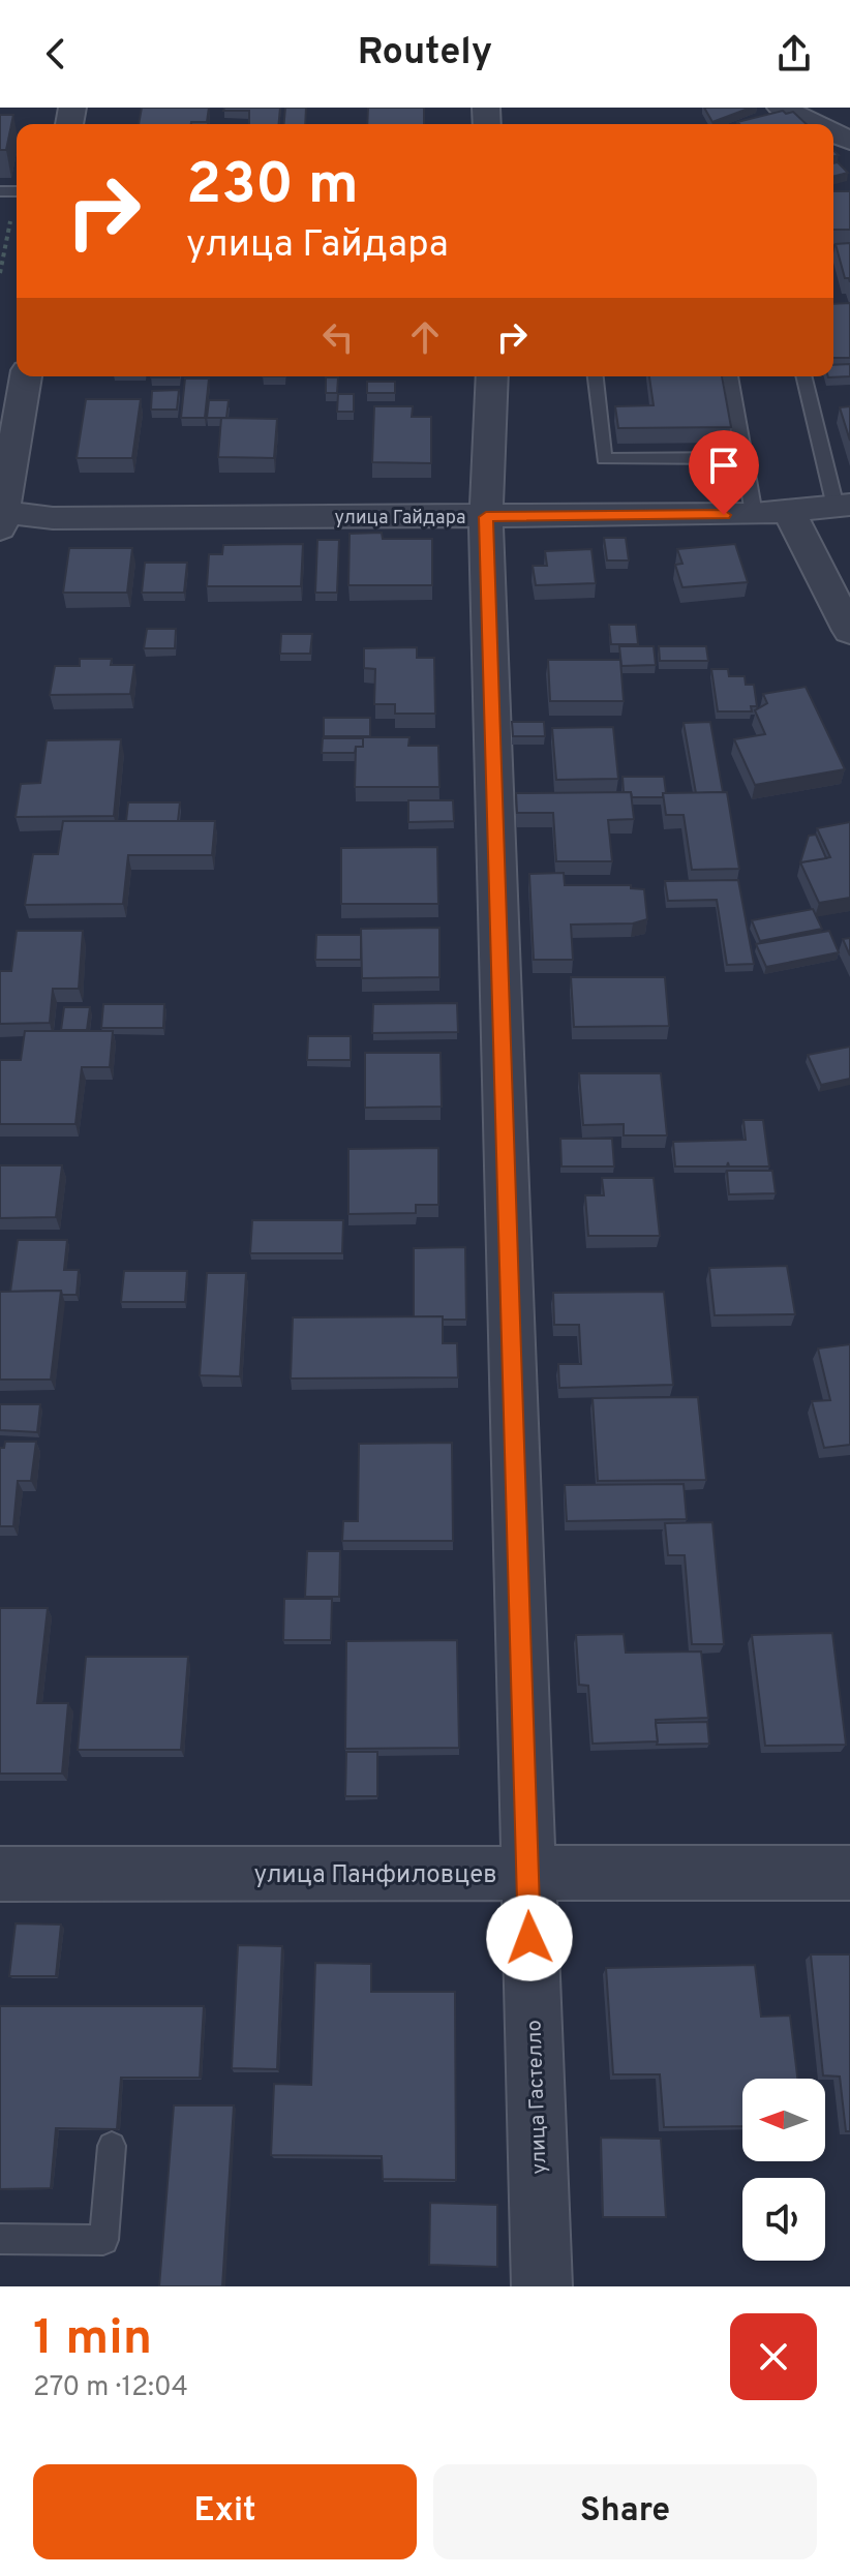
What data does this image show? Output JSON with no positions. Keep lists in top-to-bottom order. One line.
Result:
{"streets":{"street":["улица Гайдара","улица Панфиловцев","улица Гастелло"]},"crossings":[["улица Гайдара","улица Гастелло"],["улица Панфиловцев","улица Гастелло"]],"north":"left","page":{"header":"Routely","turn":["230 m","улица Гайдара"],"heading":["1 min","270 m · 12:04"],"buttons":["Exit","Share"]}}
